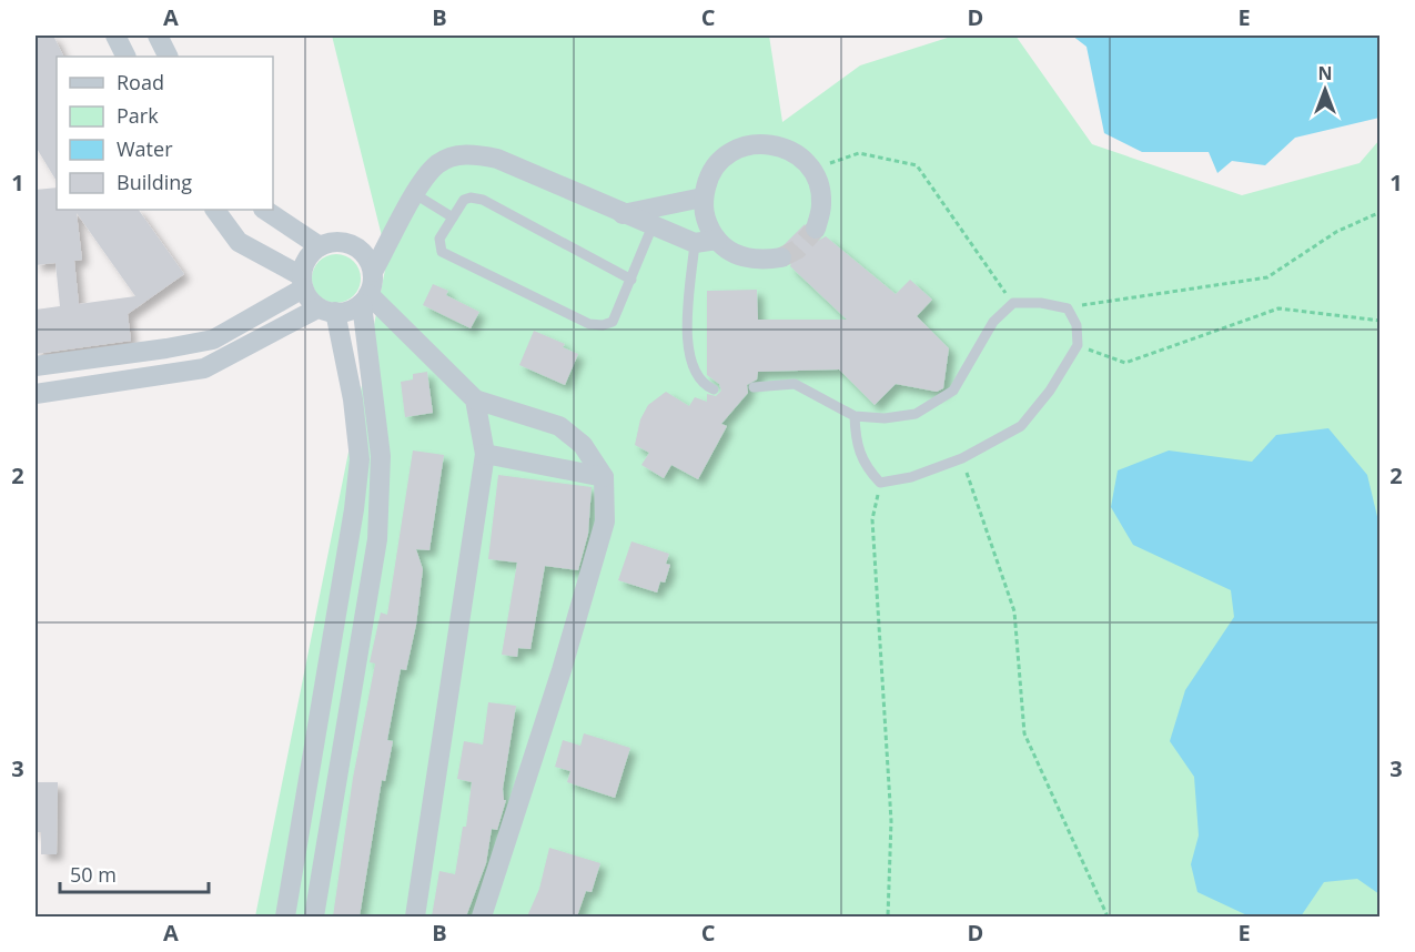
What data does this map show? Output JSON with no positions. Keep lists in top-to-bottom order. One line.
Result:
{"legend":["Road","Park","Water","Building"],"scale_bar":"50 m","north":"top","grid":{"columns":["A","B","C","D","E"],"rows":["1","2","3"]}}
